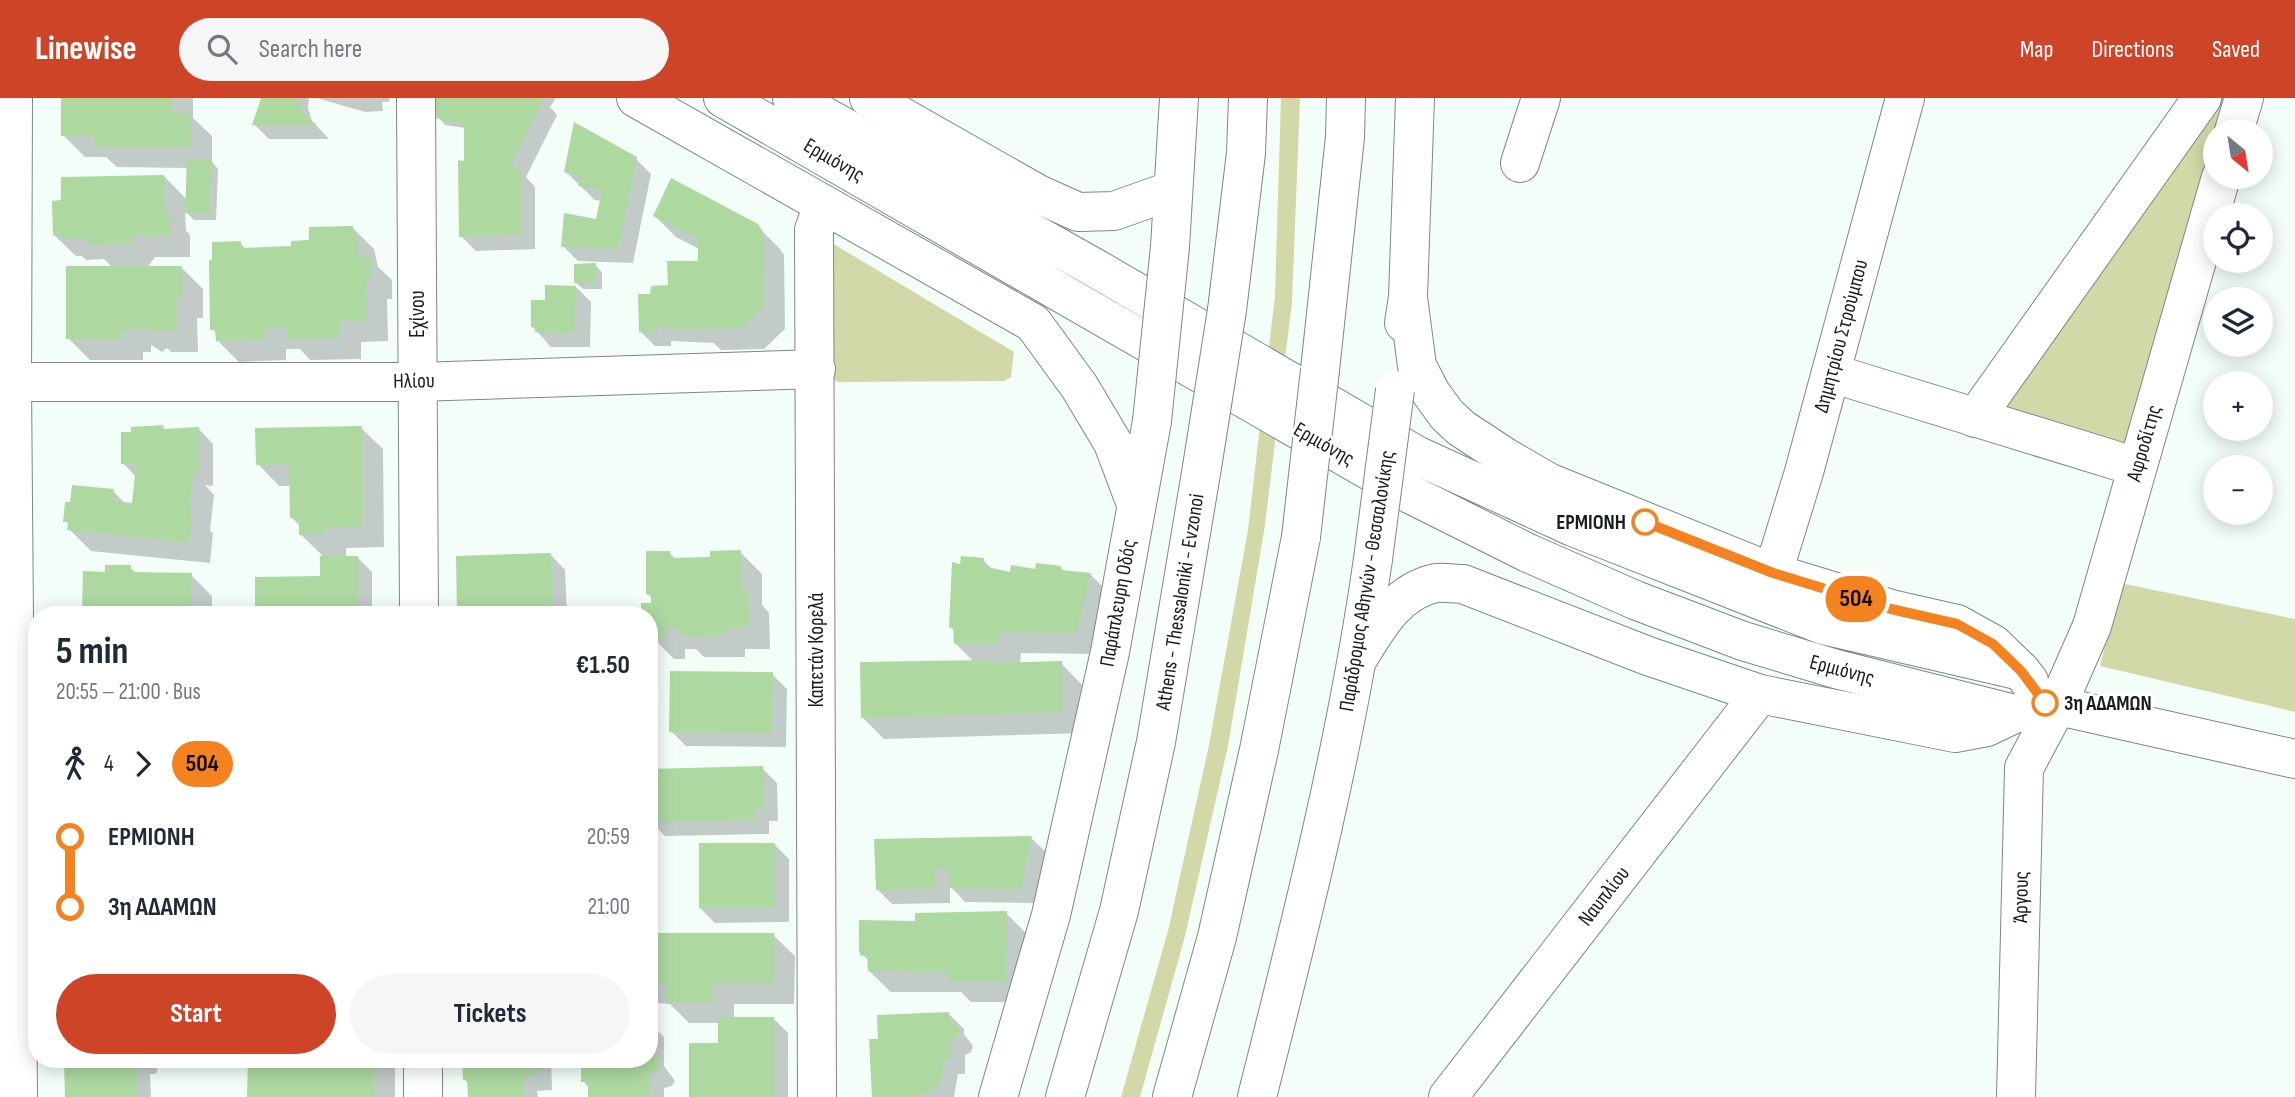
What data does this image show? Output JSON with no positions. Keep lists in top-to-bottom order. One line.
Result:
{"streets":{"main road":["Ερμιόνης","Εχίνου","Δημητρίου Στρούμπου","Ηλίου","Αφροδίτης","Παράδρομος Αθηνών - Θεσσαλονίκης","Athens - Thessaloniki - Evzonoi","Παράπλευρη Οδός","Καπετάν Κορελά","Ναυπλίου","Άργους"]},"crossings":[["Ερμιόνης","Αφροδίτης"],["Ερμιόνης","Παράπλευρη Οδός"],["Ερμιόνης","Καπετάν Κορελά"],["Ερμιόνης","Άργους"],["Εχίνου","Ηλίου"],["Ηλίου","Καπετάν Κορελά"],["Αφροδίτης","Άργους"]],"places":["ΕΡΜΙΟΝΗ","3η ΑΔΑΜΩΝ"],"lines":["bus line 504"],"north":"bottom right","page":{"header":"Linewise","search":"Search here","nav":["Map","Directions","Saved"],"on_map":"504","map_buttons":["+","−"],"heading":["5 min","20:55 – 21:00 · Bus","€1.50"],"legs":["4","504"],"list":[{"name":"ΕΡΜΙΟΝΗ","value":"20:59"},{"name":"3η ΑΔΑΜΩΝ","value":"21:00"}],"buttons":["Start","Tickets"]}}
